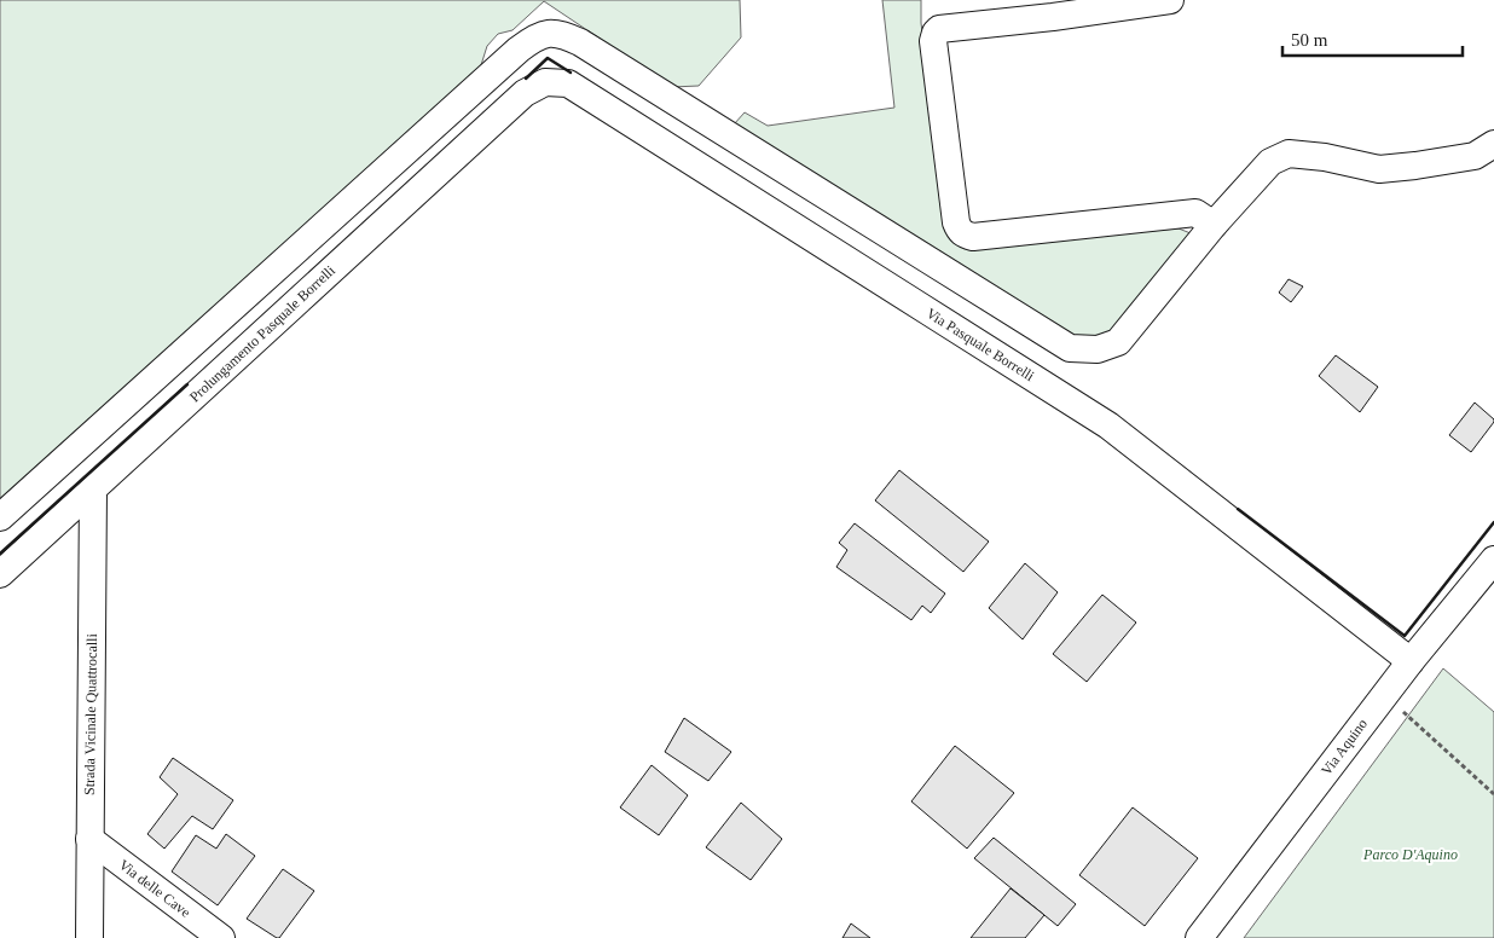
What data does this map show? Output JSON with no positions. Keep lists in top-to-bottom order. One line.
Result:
{"streets":{"street":["Prolungamento Pasquale Borrelli","Via Pasquale Borrelli","Strada Vicinale Quattrocalli","Via Aquino","Via delle Cave"]},"crossings":[["Prolungamento Pasquale Borrelli","Via Pasquale Borrelli"],["Prolungamento Pasquale Borrelli","Strada Vicinale Quattrocalli"],["Via Pasquale Borrelli","Via Aquino"],["Strada Vicinale Quattrocalli","Via delle Cave"]],"parks":["Parco D'Aquino"],"scale_bar":"50 m"}
